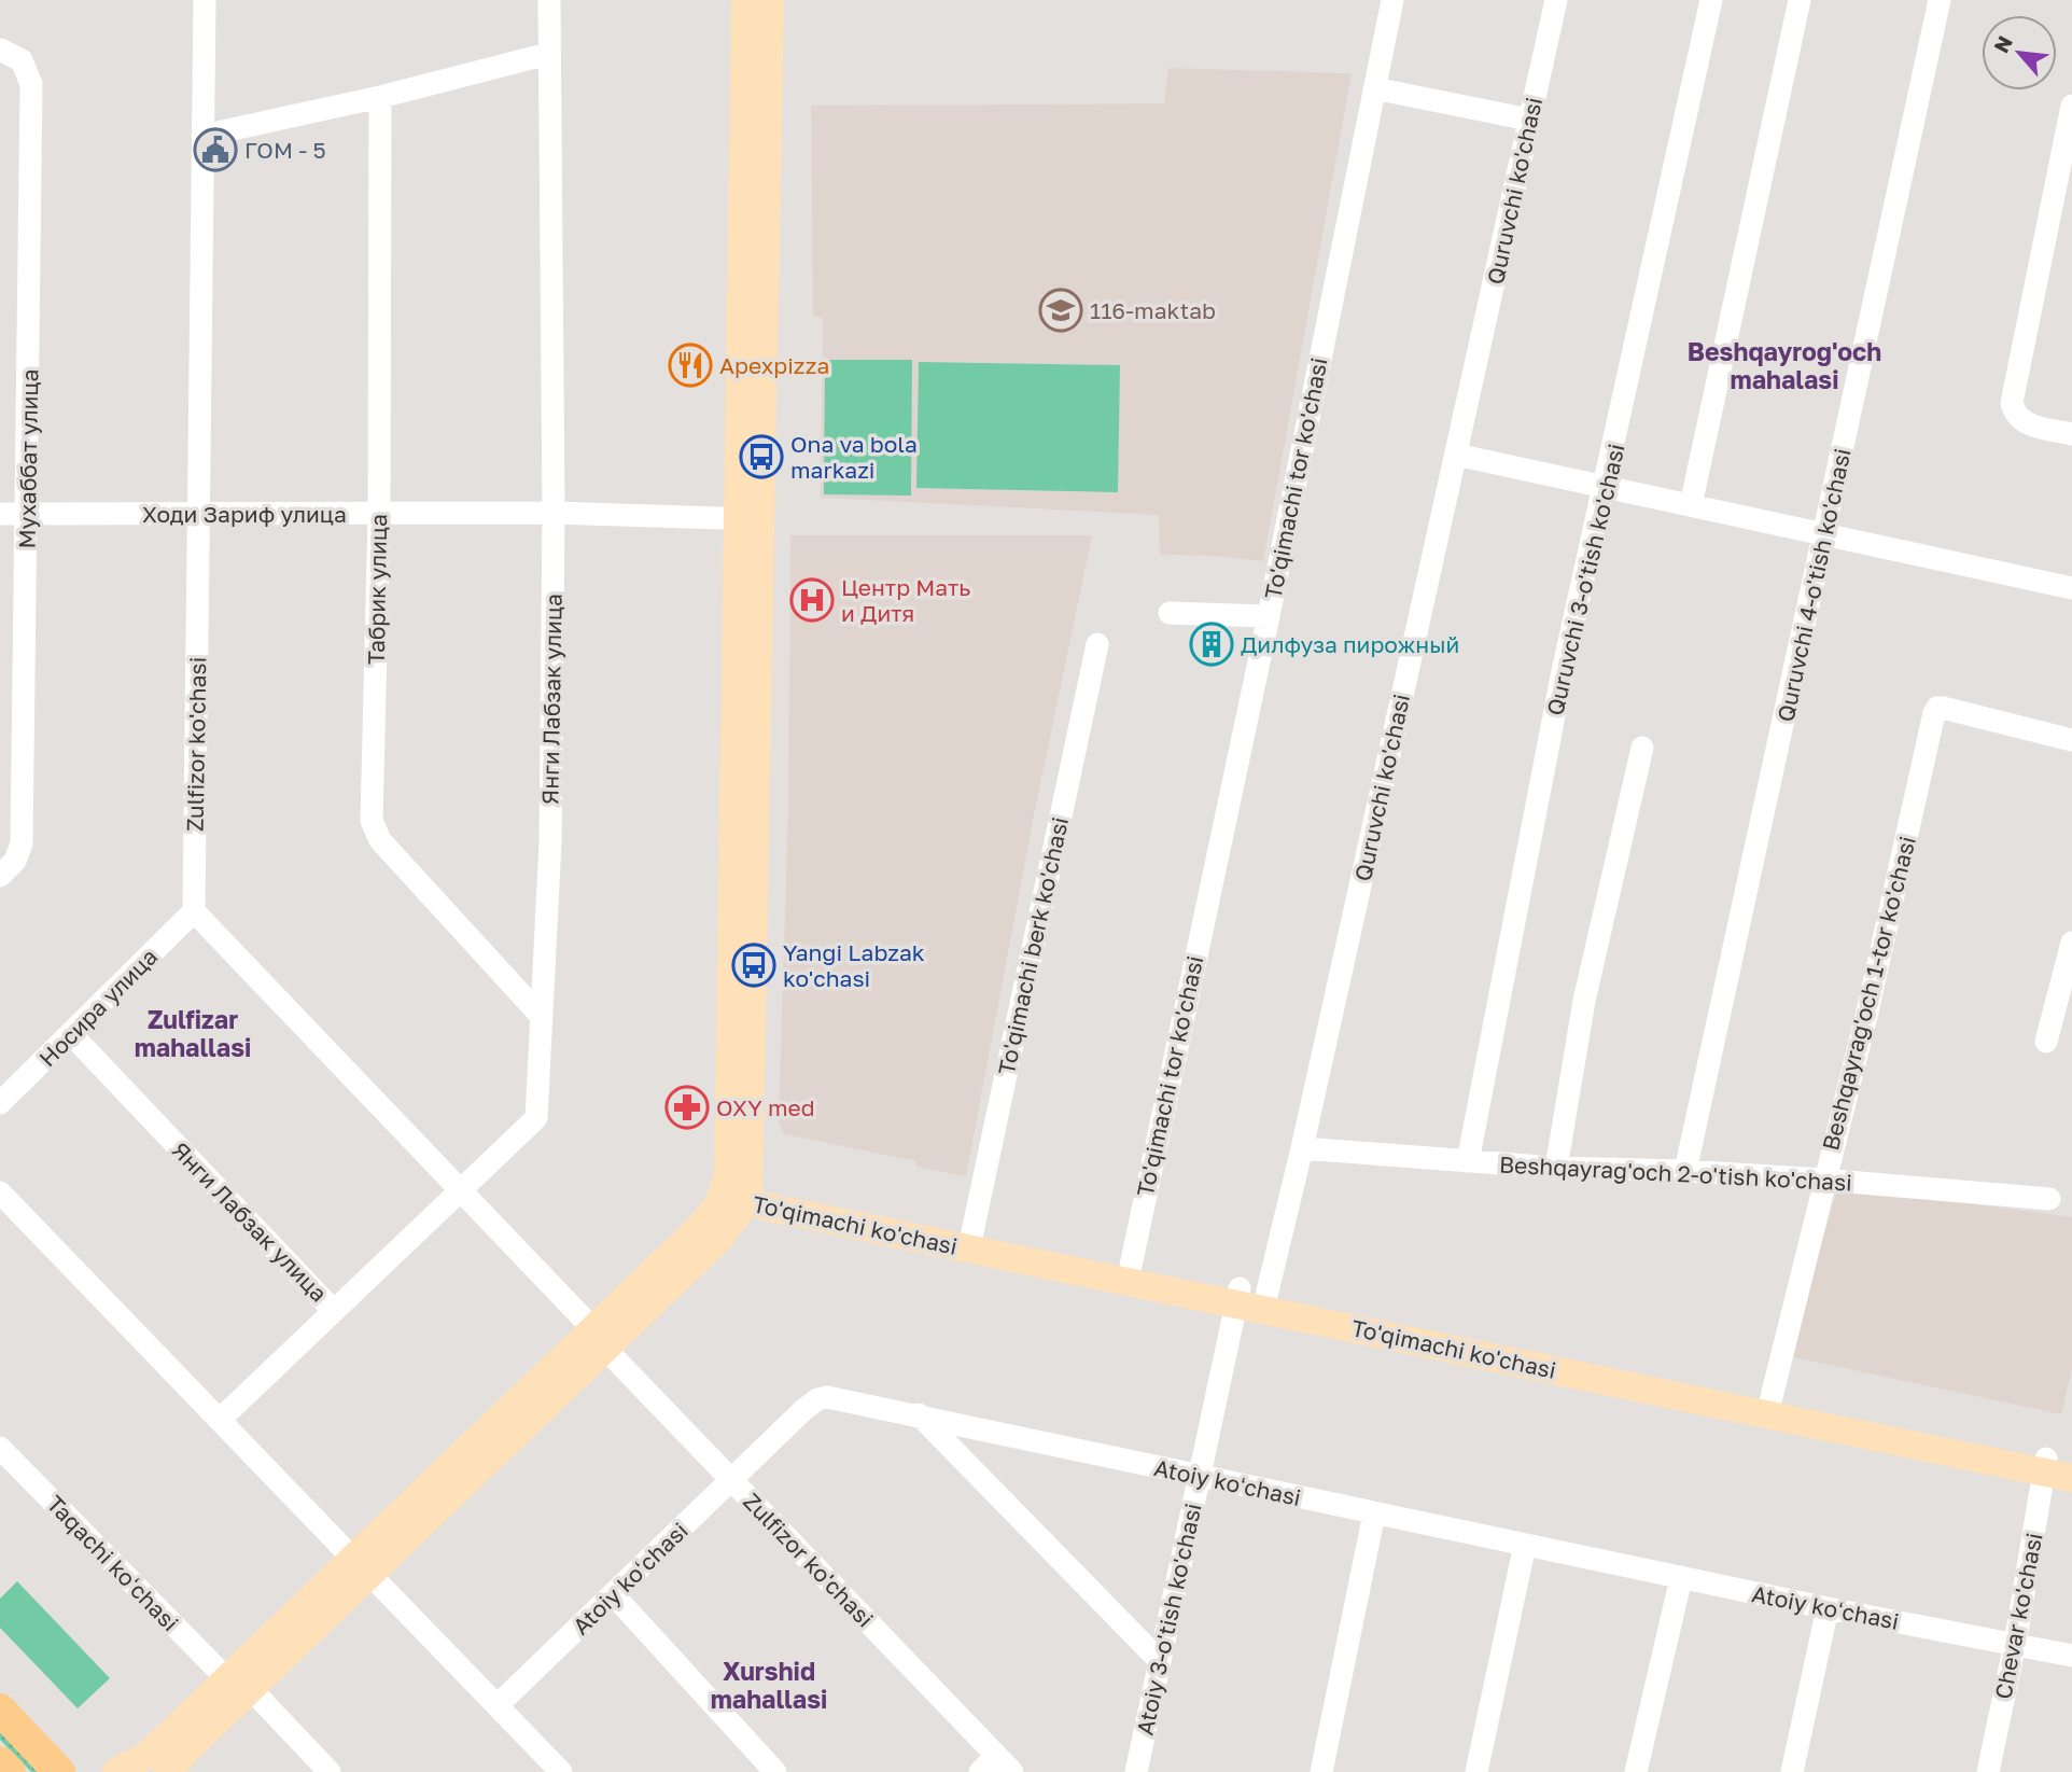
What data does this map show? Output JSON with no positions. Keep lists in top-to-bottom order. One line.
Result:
{"streets":{"main road":["To'qimachi ko'chasi"],"street":["Quruvchi ko'chasi","Мухаббат улица","To'qimachi tor ko'chasi","Ходи Зариф улица","Quruvchi 3-o'tish ko'chasi","Quruvchi 4-o'tish ko'chasi","Табрик улица","Янги Лабзак улица","Zulfizor ko'chasi","To'qimachi berk ko'chasi","Beshqayrag'och 1-tor ko'chasi","Носира улица","Beshqayrag'och 2-o'tish ko'chasi","Atoiy koʻchasi","Taqachi koʻchasi","Chevar ko'chasi","Atoiy 3-o'tish ko'chasi"]},"crossings":[["Quruvchi ko'chasi","Beshqayrag'och 2-o'tish ko'chasi"],["Quruvchi ko'chasi","To'qimachi ko'chasi"],["Quruvchi ko'chasi","Atoiy 3-o'tish ko'chasi"],["Мухаббат улица","Ходи Зариф улица"],["To'qimachi tor ko'chasi","To'qimachi ko'chasi"],["Ходи Зариф улица","Табрик улица"],["Ходи Зариф улица","Янги Лабзак улица"],["Ходи Зариф улица","Zulfizor ko'chasi"],["Quruvchi 3-o'tish ko'chasi","Beshqayrag'och 2-o'tish ko'chasi"],["Quruvchi 4-o'tish ko'chasi","Beshqayrag'och 2-o'tish ko'chasi"],["Табрик улица","Янги Лабзак улица"],["Янги Лабзак улица","Zulfizor ko'chasi"],["Янги Лабзак улица","Носира улица"],["Zulfizor ko'chasi","Носира улица"],["Zulfizor ko'chasi","Atoiy koʻchasi"],["To'qimachi berk ko'chasi","To'qimachi ko'chasi"],["Beshqayrag'och 1-tor ko'chasi","Beshqayrag'och 2-o'tish ko'chasi"],["Beshqayrag'och 1-tor ko'chasi","To'qimachi ko'chasi"],["To'qimachi ko'chasi","Chevar ko'chasi"],["To'qimachi ko'chasi","Atoiy 3-o'tish ko'chasi"],["Atoiy koʻchasi","Chevar ko'chasi"],["Atoiy koʻchasi","Atoiy 3-o'tish ko'chasi"]],"districts":["Beshqayrog'och mahalasi","Zulfizar mahallasi","Xurshid mahallasi"],"places":{"public building":["ГОМ - 5"],"school or university":["116-maktab"],"restaurant":["Apexpizza"],"bus stop":["Ona va bola markazi","Yangi Labzak ko'chasi"],"hospital":["Центр Мать и Дитя"],"building":["Дилфуза пирожный"],"pharmacy":["OXY med"]},"north":"top left"}
